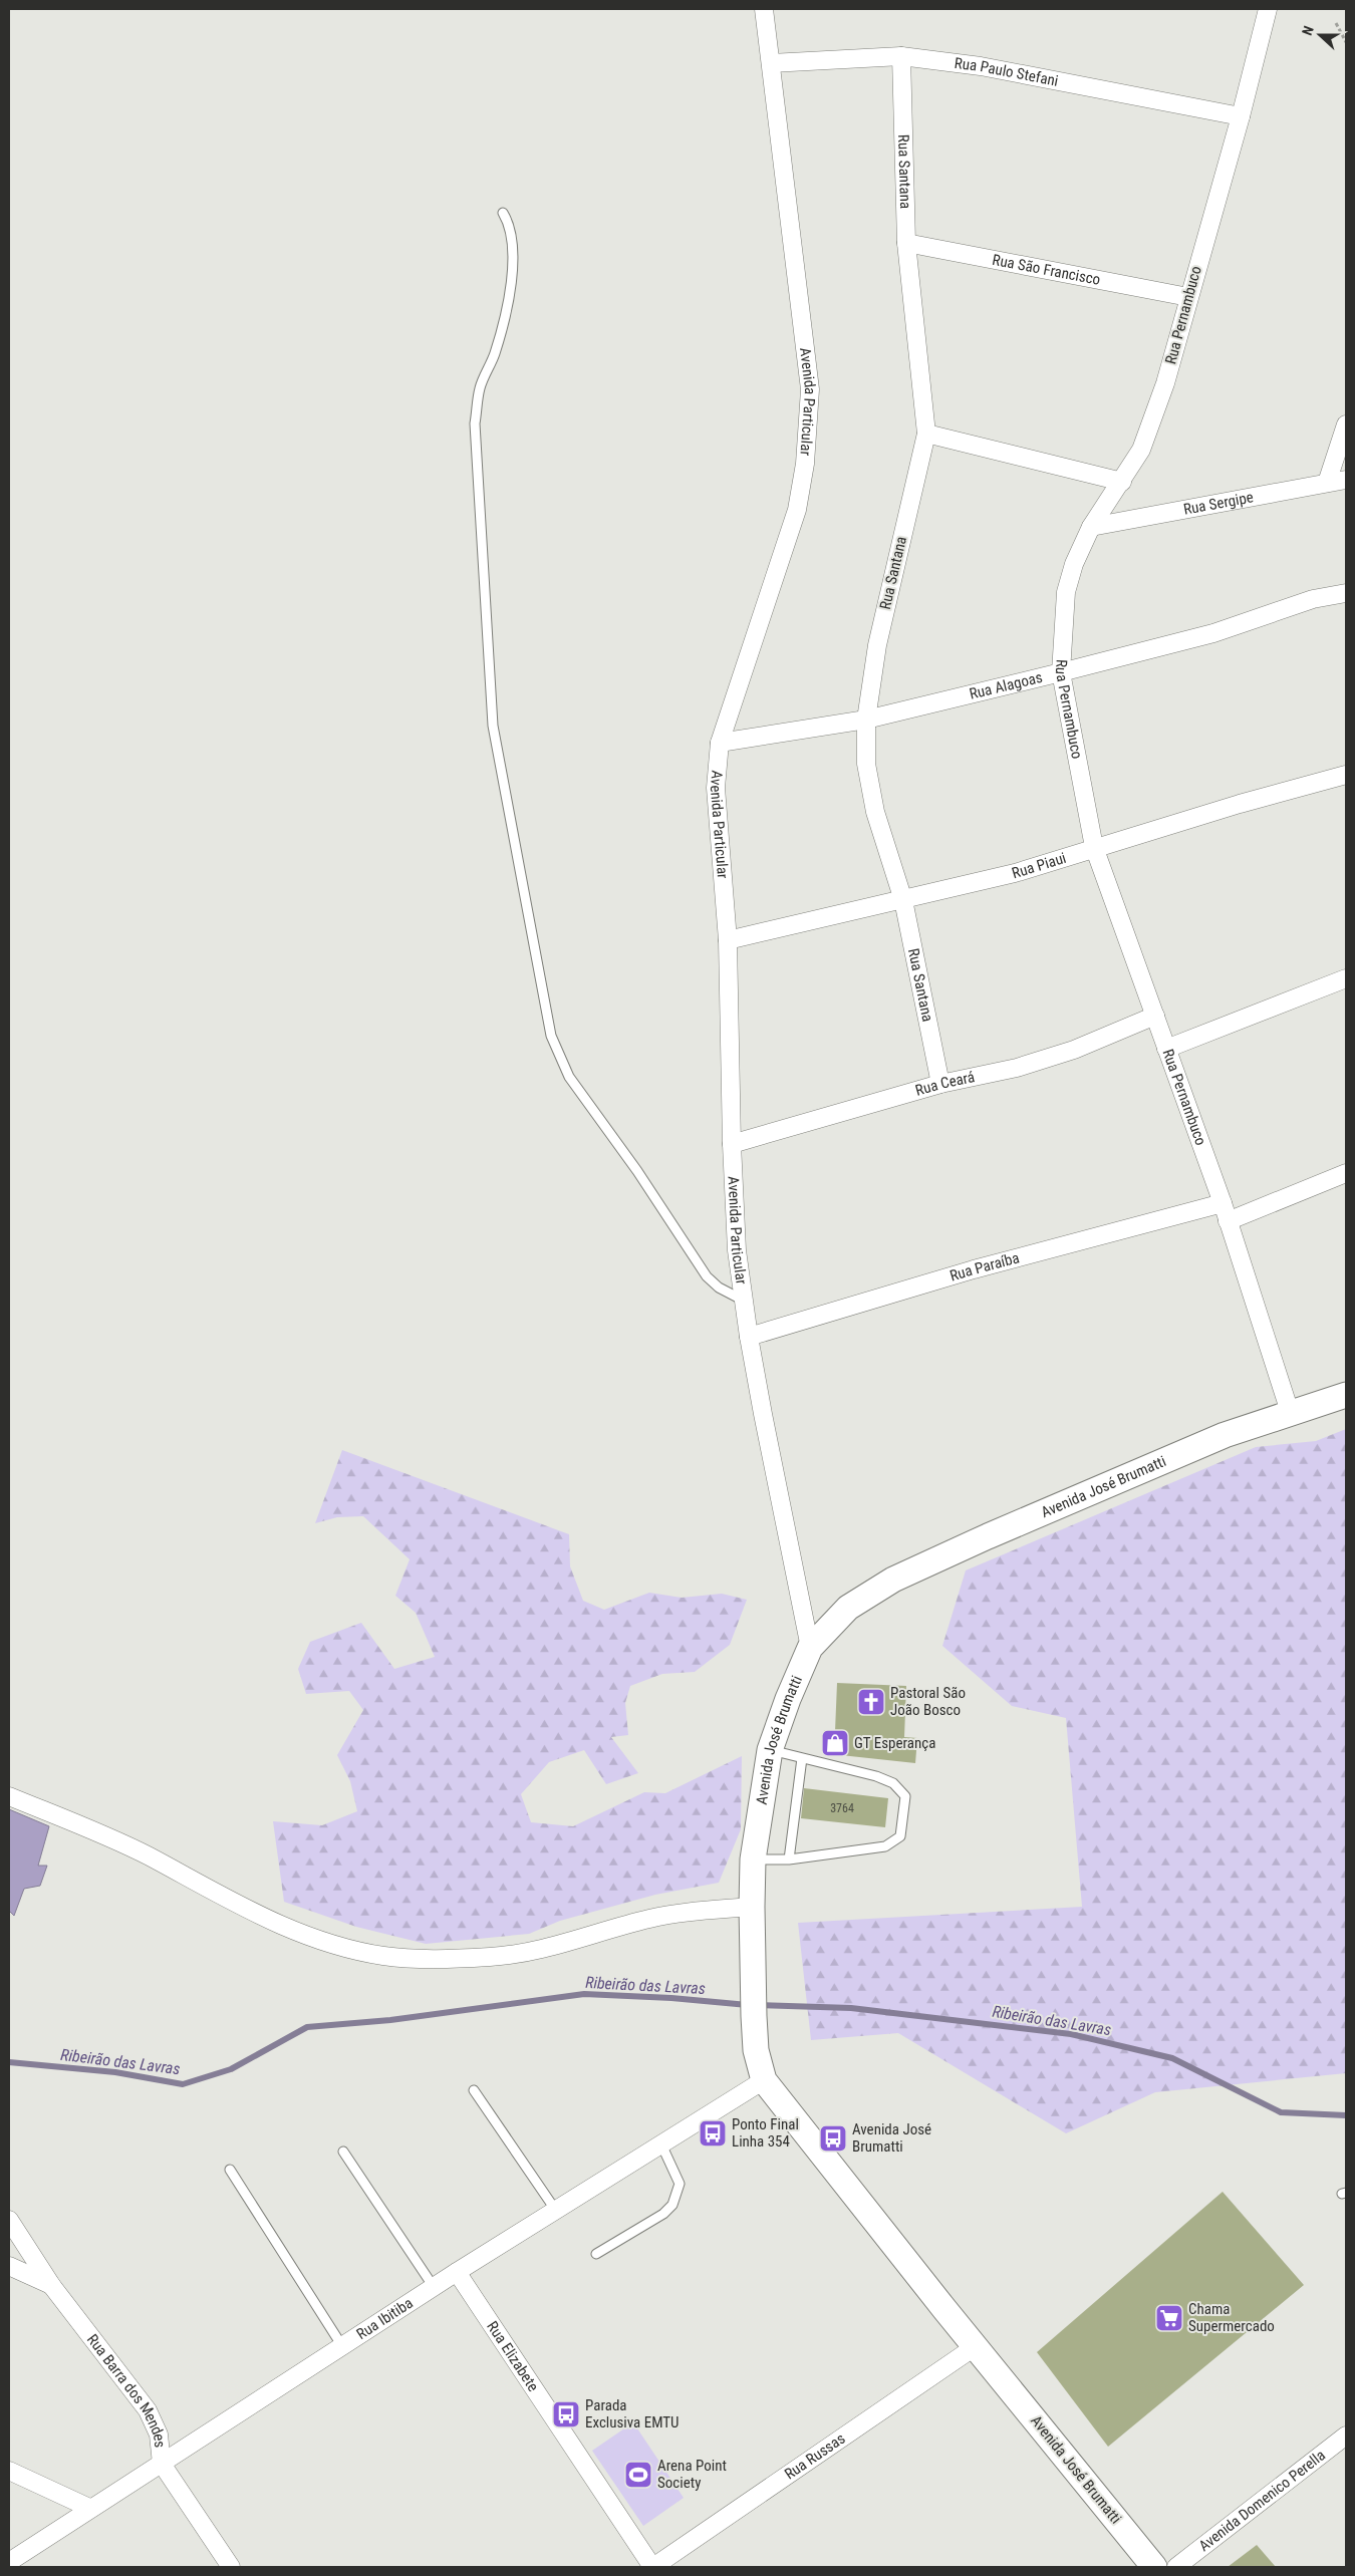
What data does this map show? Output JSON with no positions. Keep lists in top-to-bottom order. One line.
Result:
{"streets":{"main road":["Avenida José Brumatti"],"street":["Rua Paulo Stefani","Rua Santana","Rua São Francisco","Rua Pernambuco","Avenida Particular","Rua Sergipe","Rua Alagoas","Rua Piaui","Rua Ceará","Rua Paraíba","Rua Ibitiba","Rua Elizabete","Rua Barra dos Mendes","Rua Russas","Avenida Domenico Perella"]},"crossings":[["Rua Paulo Stefani","Rua Santana"],["Rua Paulo Stefani","Rua Pernambuco"],["Rua Paulo Stefani","Avenida Particular"],["Rua Santana","Rua São Francisco"],["Rua Santana","Rua Alagoas"],["Rua Santana","Rua Piaui"],["Rua Santana","Rua Ceará"],["Rua São Francisco","Rua Pernambuco"],["Rua Pernambuco","Rua Sergipe"],["Rua Pernambuco","Rua Alagoas"],["Rua Pernambuco","Rua Piaui"],["Rua Pernambuco","Rua Ceará"],["Rua Pernambuco","Rua Paraíba"],["Rua Pernambuco","Avenida José Brumatti"],["Avenida Particular","Rua Alagoas"],["Avenida Particular","Rua Piaui"],["Avenida Particular","Rua Ceará"],["Avenida Particular","Rua Paraíba"],["Avenida Particular","Avenida José Brumatti"],["Avenida José Brumatti","Rua Ibitiba"],["Avenida José Brumatti","Rua Russas"],["Rua Ibitiba","Rua Elizabete"],["Rua Ibitiba","Rua Barra dos Mendes"],["Rua Elizabete","Rua Russas"]],"water":["Ribeirão das Lavras"],"places":{"church":["Pastoral São João Bosco"],"shop":["GT Esperança"],"bus stop":["Ponto Final Linha 354","Avenida José Brumatti","Parada Exclusiva EMTU"],"supermarket":["Chama Supermercado"],"sports":["Arena Point Society"]},"house_numbers":["3764"],"north":"left"}
